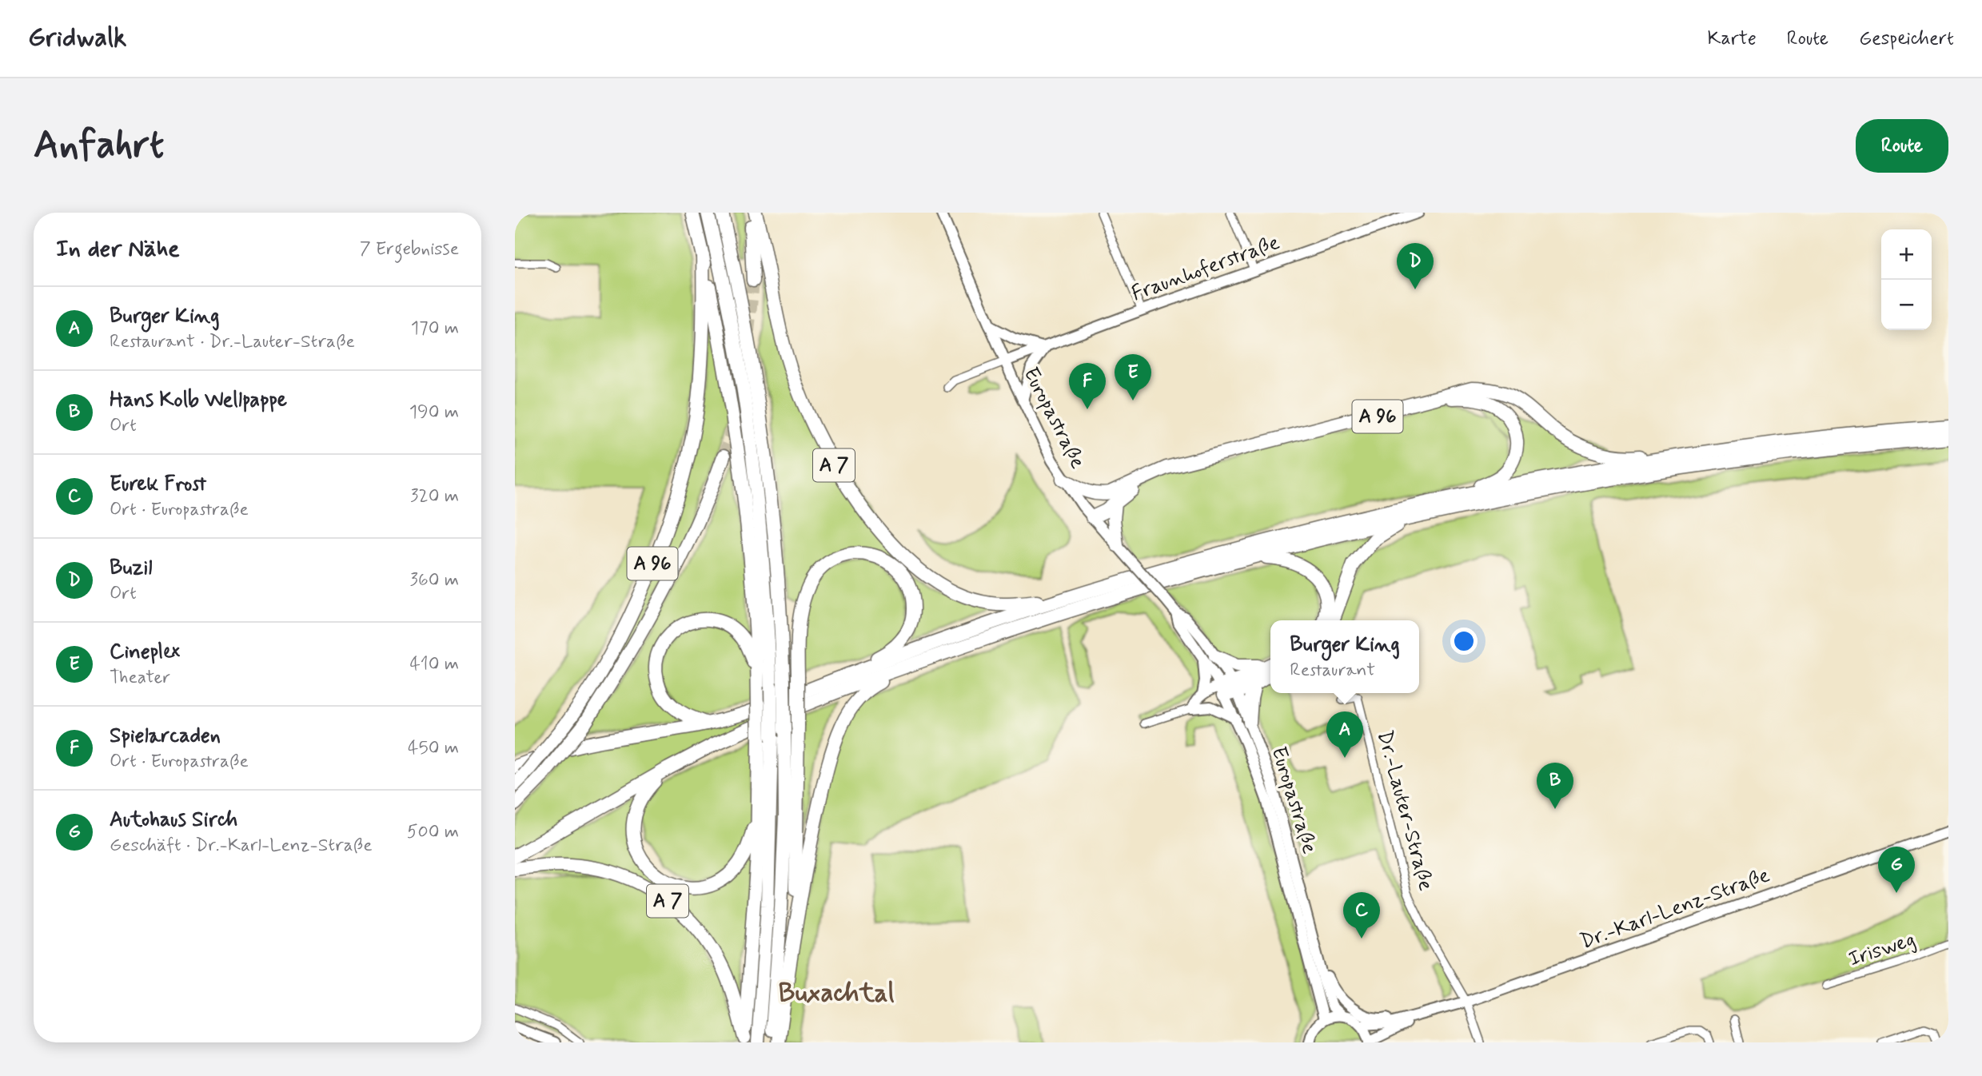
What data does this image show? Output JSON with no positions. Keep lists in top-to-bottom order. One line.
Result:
{"streets":{"highway":["A 96","A 7"],"main road":["Fraunhoferstraße","Europastraße","Dr.-Karl-Lenz-Straße"],"street":["Dr.-Lauter-Straße","Irisweg"]},"crossings":[["Fraunhoferstraße","Europastraße"],["A 96","Europastraße"],["A 96","A 7"],["Dr.-Lauter-Straße","Dr.-Karl-Lenz-Straße"]],"districts":["Buxachtal"],"page":{"header":"Gridwalk","nav":["Karte","Route","Gespeichert"],"buttons":"Route","title":"Anfahrt","heading":["In der Nähe","7 Ergebnisse"],"map_buttons":["+","−"],"pins":["D","E","F","A","B","G","C"],"list":[{"mark":"A","name":"Burger King","note":"Restaurant · Dr.-Lauter-Straße","value":"170 m"},{"mark":"B","name":"Hans Kolb Wellpappe","note":"Ort","value":"190 m"},{"mark":"C","name":"Eurek Frost","note":"Ort · Europastraße","value":"320 m"},{"mark":"D","name":"Buzil","note":"Ort","value":"360 m"},{"mark":"E","name":"Cineplex","note":"Theater","value":"410 m"},{"mark":"F","name":"Spielarcaden","note":"Ort · Europastraße","value":"450 m"},{"mark":"G","name":"Autohaus Sirch","note":"Geschäft · Dr.-Karl-Lenz-Straße","value":"500 m"}],"popup":["Burger King","Restaurant"]}}
